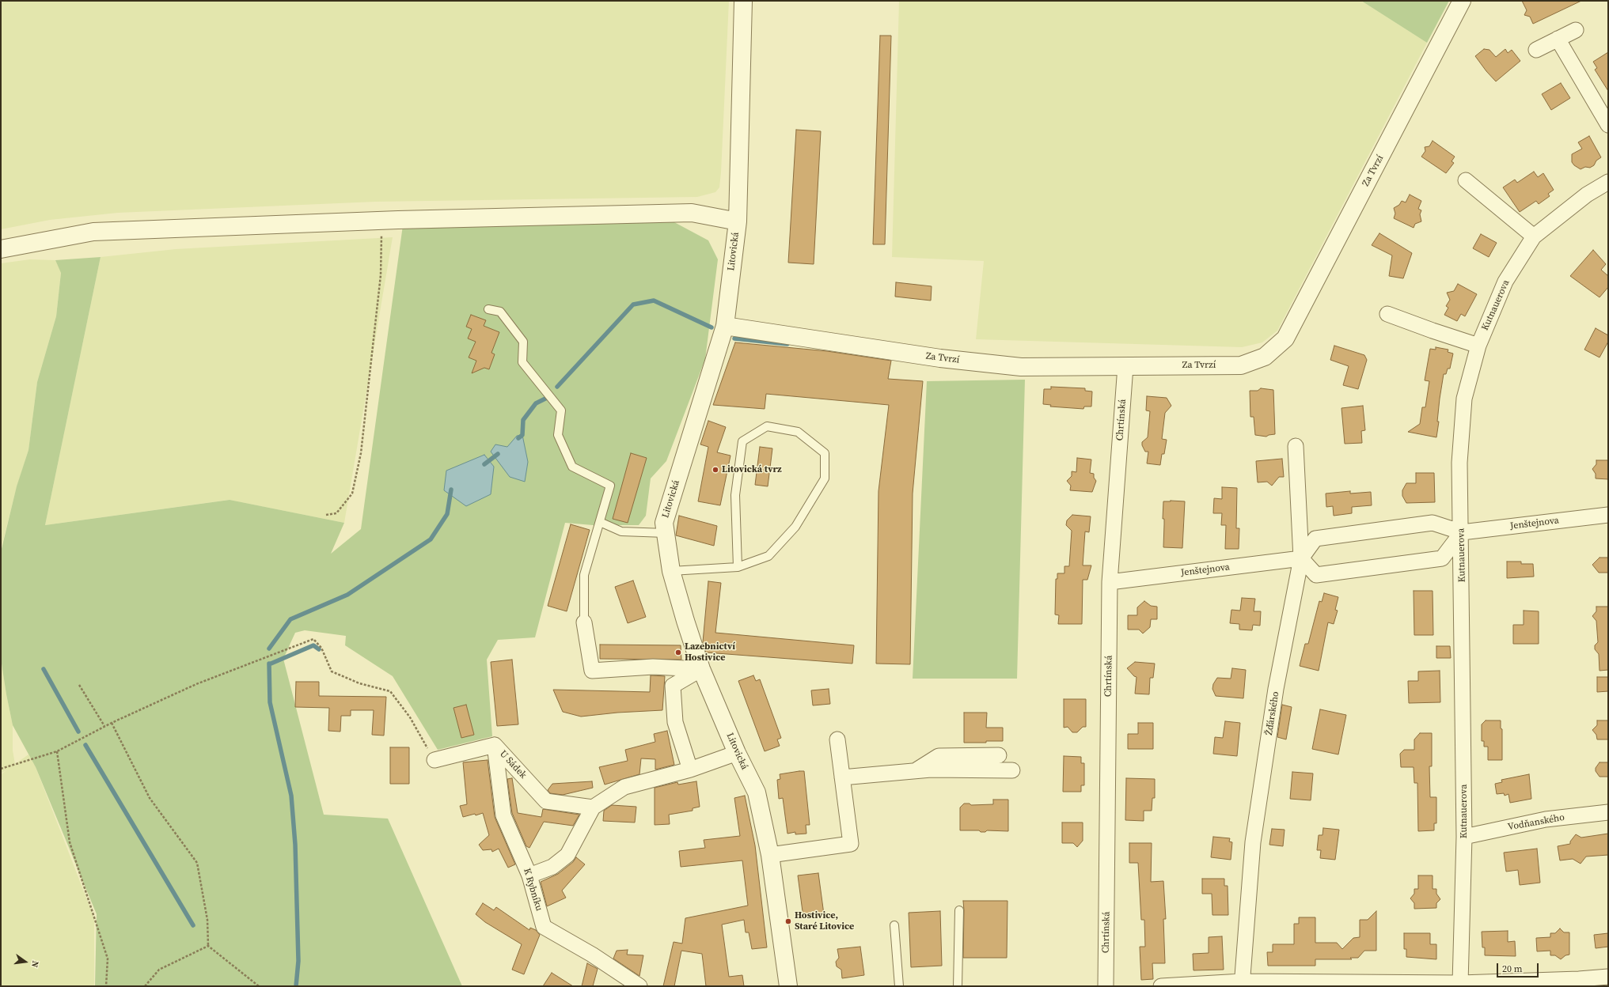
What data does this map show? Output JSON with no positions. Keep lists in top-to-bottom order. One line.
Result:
{"streets":{"street":["Za Tvrzí","Litovická","Kutnauerova","Chrtínská","Jenštejnova","Žďárského","U Sádek","Vodňanského","K Rybníku"]},"crossings":[["Za Tvrzí","Litovická"],["Za Tvrzí","Chrtínská"],["Kutnauerova","Jenštejnova"],["Kutnauerova","Vodňanského"],["Chrtínská","Jenštejnova"],["Jenštejnova","Žďárského"],["U Sádek","K Rybníku"]],"places":["Litovická tvrz","Lazebnictví Hostivice","Hostivice, Staré Litovice"],"scale_bar":"20 m","north":"right"}
